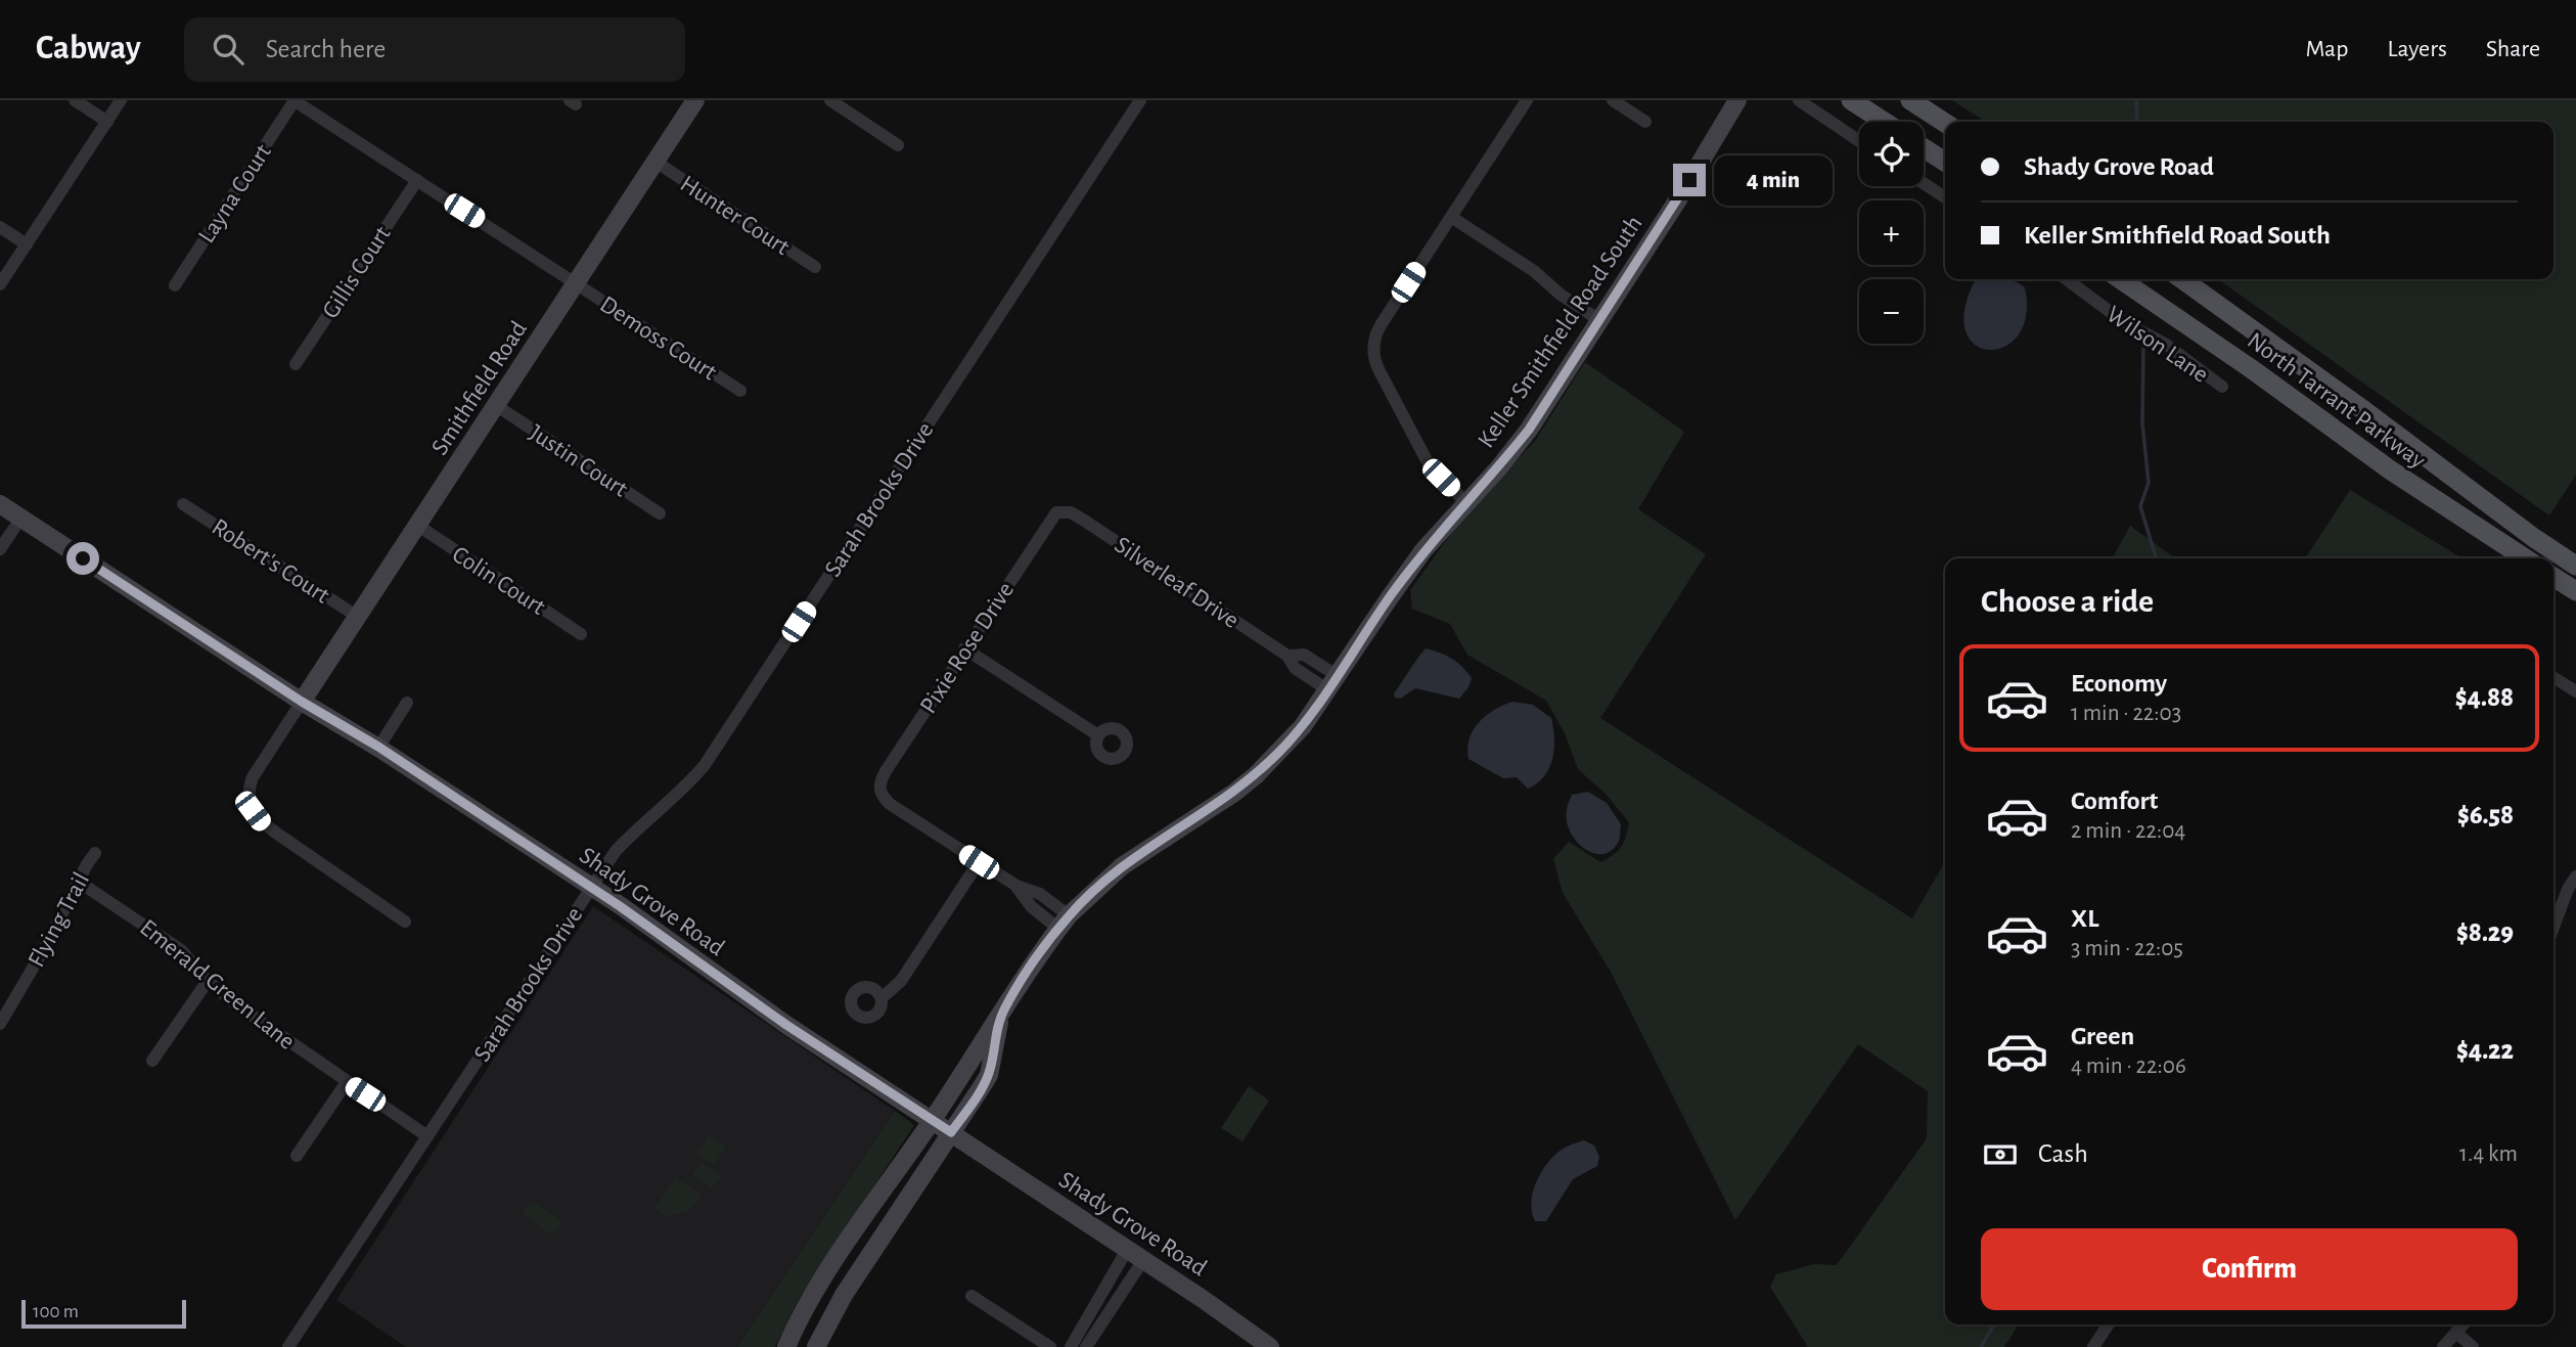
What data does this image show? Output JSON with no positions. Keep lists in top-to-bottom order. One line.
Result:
{"streets":{"main road":["Keller Smithfield Road South","Smithfield Road","North Tarrant Parkway","Shady Grove Road"],"street":["Layna Court","Hunter Court","Gillis Court","Demoss Court","Wilson Lane","Justin Court","Sarah Brooks Drive","Robert's Court","Colin Court","Silverleaf Drive","Pixie Rose Drive","Flying Trail","Emerald Green Lane"]},"crossings":[["Layna Court","Demoss Court"],["Hunter Court","Smithfield Road"],["Gillis Court","Demoss Court"],["Keller Smithfield Road South","Silverleaf Drive"],["Keller Smithfield Road South","Shady Grove Road"],["Demoss Court","Smithfield Road"],["Smithfield Road","Justin Court"],["Smithfield Road","Robert's Court"],["Smithfield Road","Colin Court"],["Smithfield Road","Shady Grove Road"],["Sarah Brooks Drive","Shady Grove Road"],["Sarah Brooks Drive","Emerald Green Lane"],["Silverleaf Drive","Pixie Rose Drive"],["Flying Trail","Emerald Green Lane"]],"scale_bar":"100 m","page":{"header":"Cabway","search":"Search here","nav":["Map","Layers","Share"],"map_buttons":["+","−"],"banner":["Shady Grove Road","Keller Smithfield Road South"],"bubble":"4 min","heading":"Choose a ride","list":[{"name":"Economy","note":"1 min · 22:03","value":"$4.88"},{"name":"Comfort","note":"2 min · 22:04","value":"$6.58"},{"name":"XL","note":"3 min · 22:05","value":"$8.29"},{"name":"Green","note":"4 min · 22:06","value":"$4.22"}],"pay":["Cash","1.4 km"],"buttons":"Confirm","scale":"100 m"}}
